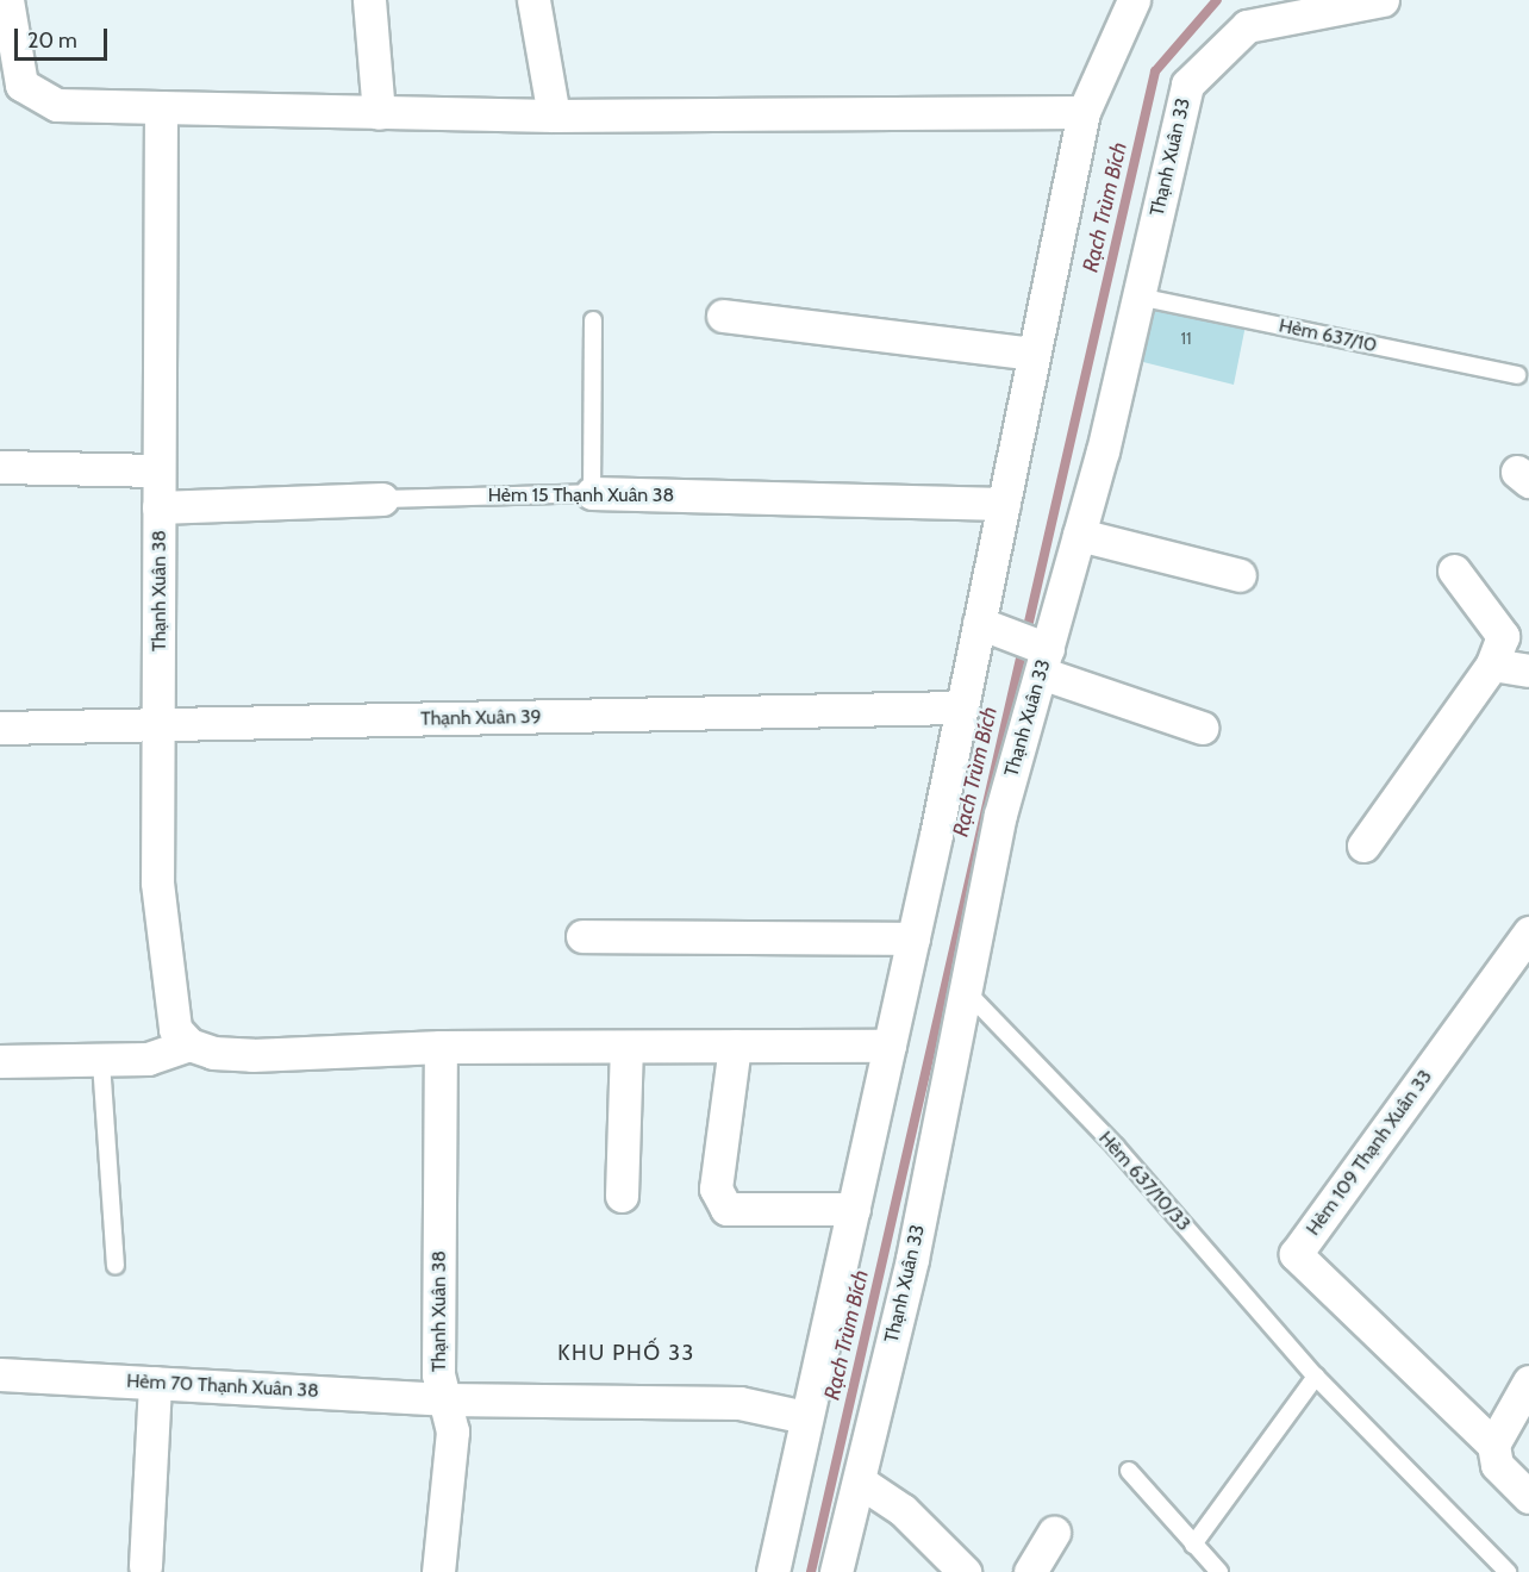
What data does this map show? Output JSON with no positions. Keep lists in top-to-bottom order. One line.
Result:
{"streets":{"street":["Thạnh Xuân 33","Hẻm 15 Thạnh Xuân 38","Thạnh Xuân 38","Thạnh Xuân 39","Hẻm 109 Thạnh Xuân 33","Hẻm 70 Thạnh Xuân 38"],"lane":["Hẻm 637/10","Hẻm 637/10/33"]},"crossings":[["Thạnh Xuân 33","Hẻm 637/10"],["Thạnh Xuân 33","Hẻm 637/10/33"],["Hẻm 15 Thạnh Xuân 38","Thạnh Xuân 38"],["Thạnh Xuân 38","Thạnh Xuân 39"],["Thạnh Xuân 38","Hẻm 70 Thạnh Xuân 38"]],"districts":["KHU PHỐ 33"],"water":["Rạch Trùm Bích"],"house_numbers":["11"],"scale_bar":"20 m"}
